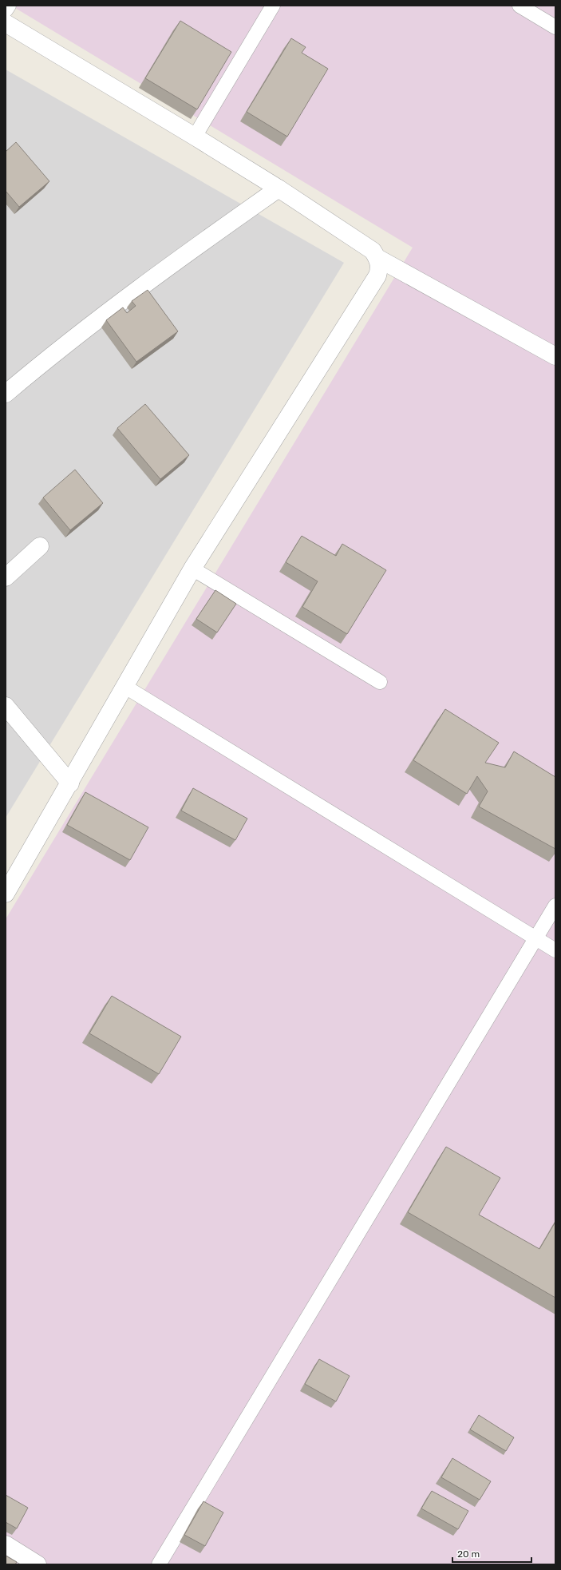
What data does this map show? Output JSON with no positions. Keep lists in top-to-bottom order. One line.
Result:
{"scale_bar":"20 m"}
